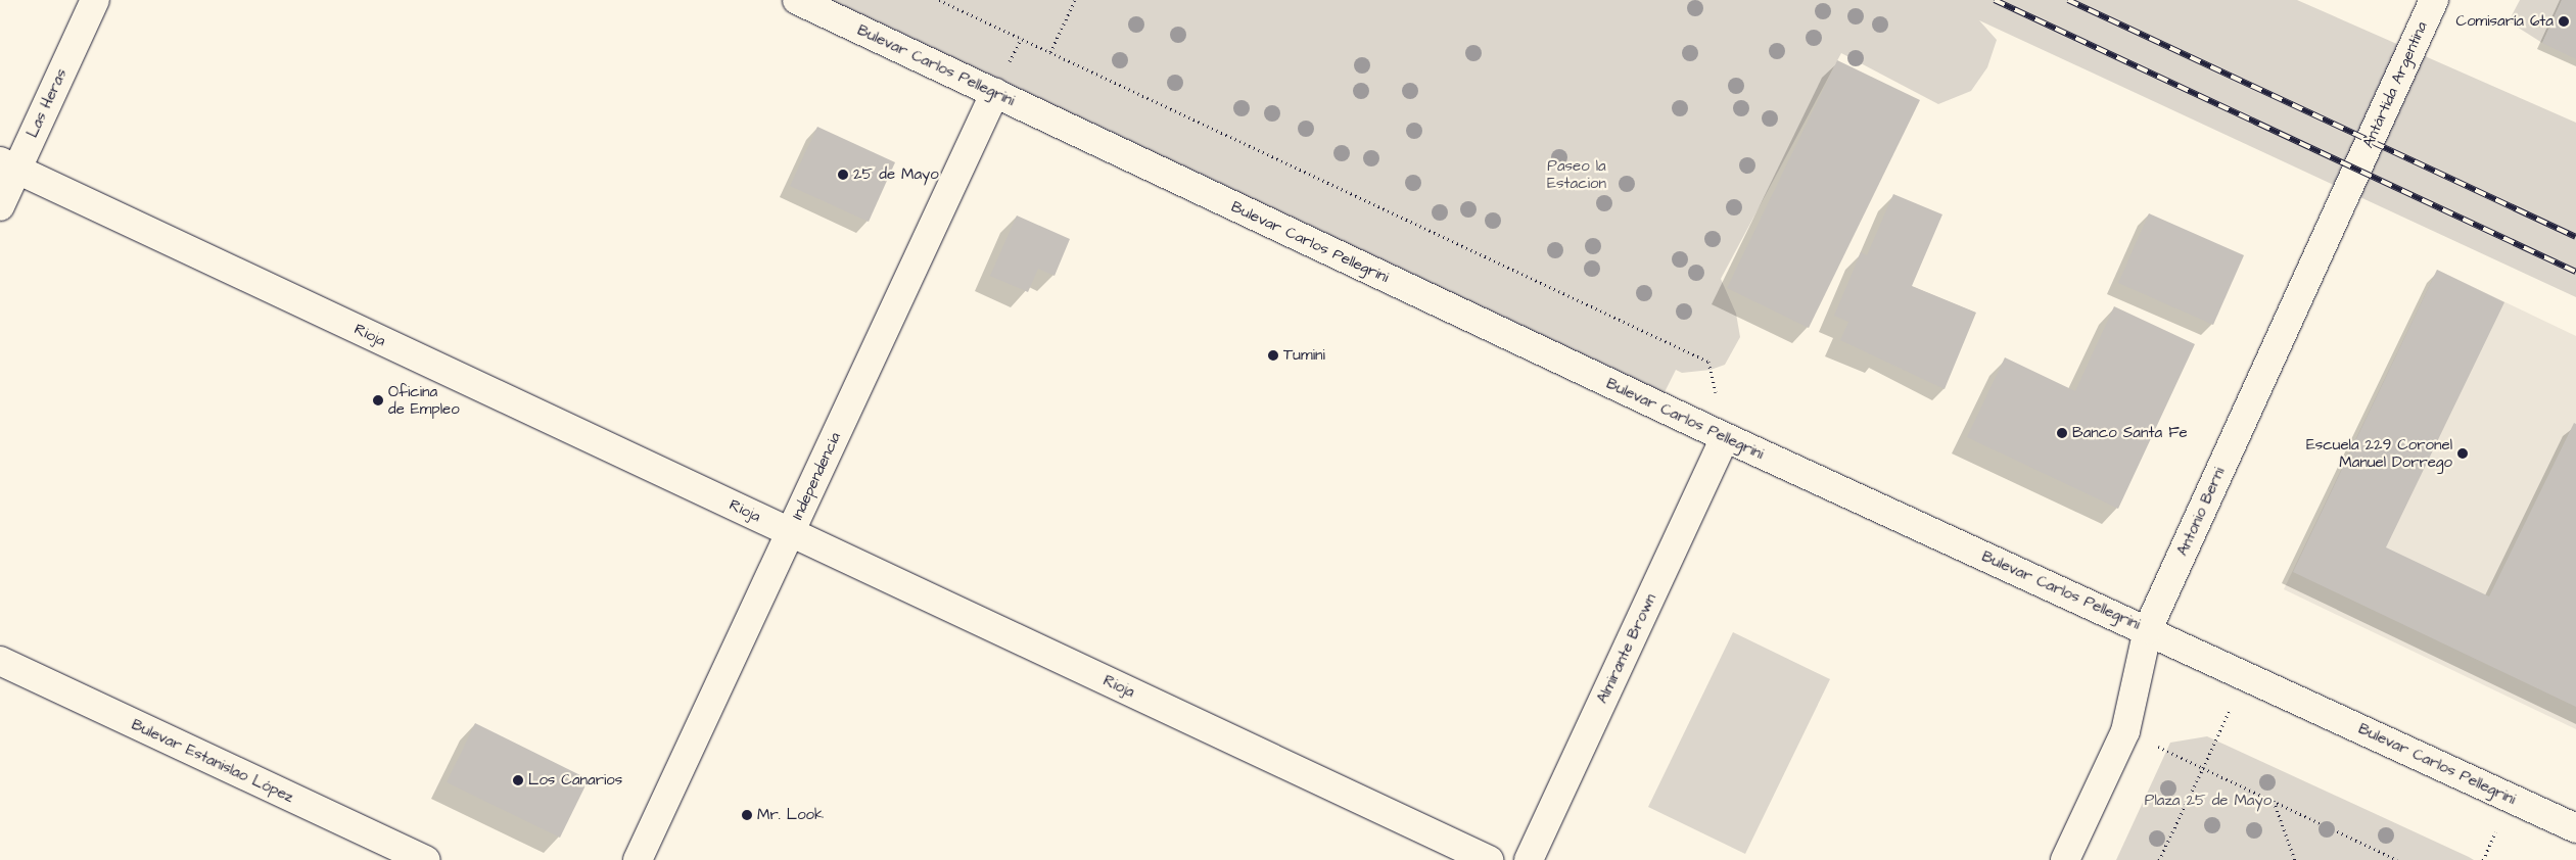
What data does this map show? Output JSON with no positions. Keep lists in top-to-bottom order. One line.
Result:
{"streets":{"street":["Bulevar Carlos Pellegrini","Antártida Argentina","Las Heras","Rioja","Independencia","Antonio Berni","Almirante Brown","Bulevar Estanislao López"]},"crossings":[["Bulevar Carlos Pellegrini","Independencia"],["Bulevar Carlos Pellegrini","Antonio Berni"],["Bulevar Carlos Pellegrini","Almirante Brown"],["Antártida Argentina","Antonio Berni"],["Las Heras","Rioja"],["Rioja","Independencia"]],"parks":["Paseo la Estacion","Plaza 25 de Mayo"],"places":["Comisaría 6ta","25 de Mayo","Tumini","Oficina de Empleo","Banco Santa Fe","Escuela 229 Coronel Manuel Dorrego","Los Canarios","Mr. Look"]}
